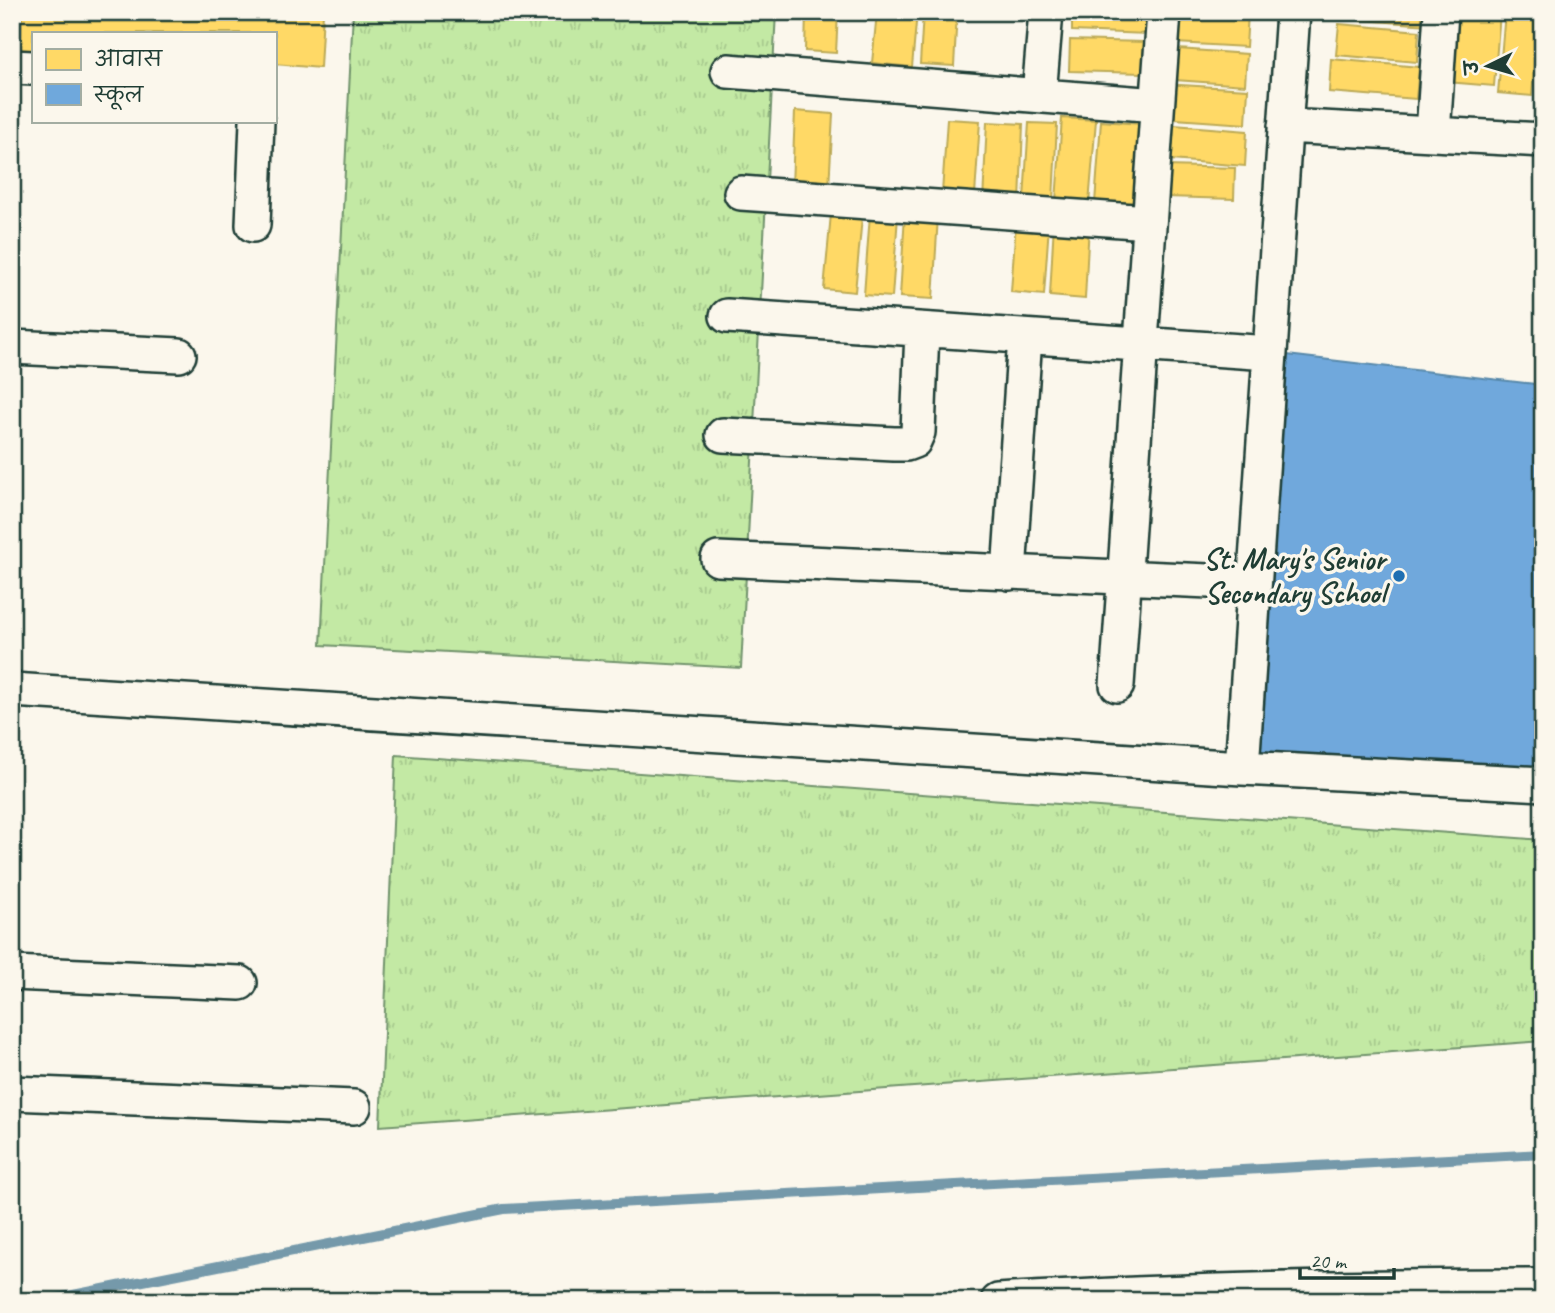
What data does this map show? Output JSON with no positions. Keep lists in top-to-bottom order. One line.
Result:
{"places":["St. Mary's Senior Secondary School"],"legend":["आवास","स्कूल"],"scale_bar":"20 m","north":"left"}
